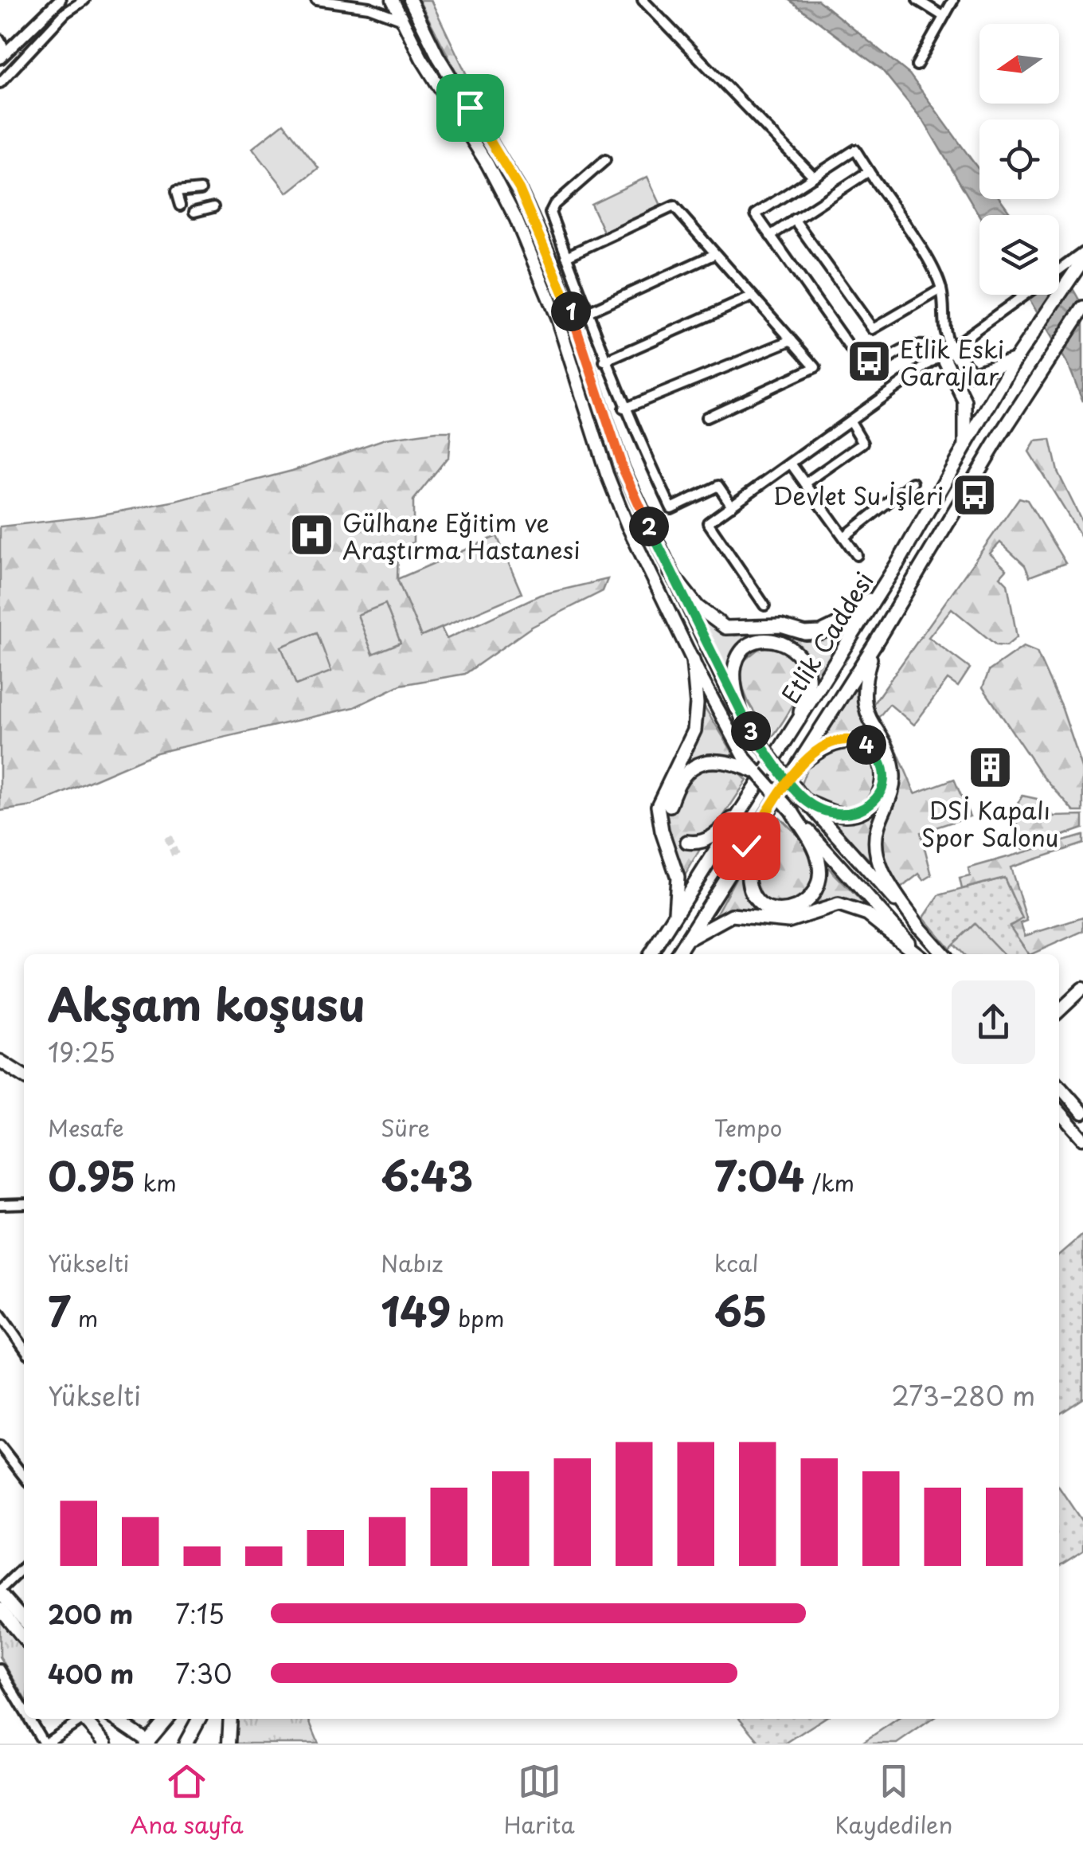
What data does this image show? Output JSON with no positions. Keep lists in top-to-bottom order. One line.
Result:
{"streets":{"main road":["Etlik Caddesi"]},"places":{"bus stop":["Etlik Eski Garajlar","Devlet Su İşleri"],"hospital":["Gülhane Eğitim ve Araştırma Hastanesi"],"building":["DSİ Kapalı Spor Salonu"]},"north":"left","page":{"pins":["1","2","3","4"],"heading":["Akşam koşusu","19:25"],"stats":[["Mesafe","0.95 km"],["Süre","6:43"],["Tempo","7:04 /km"],["Yükselti","7 m"],["Nabız","149 bpm"],["kcal","65"]],"chart":["Yükselti","273–280 m"],"list":[{"name":"200 m","note":"7:15"},{"name":"400 m","note":"7:30"}],"tabs":["Ana sayfa","Harita","Kaydedilen"]}}
